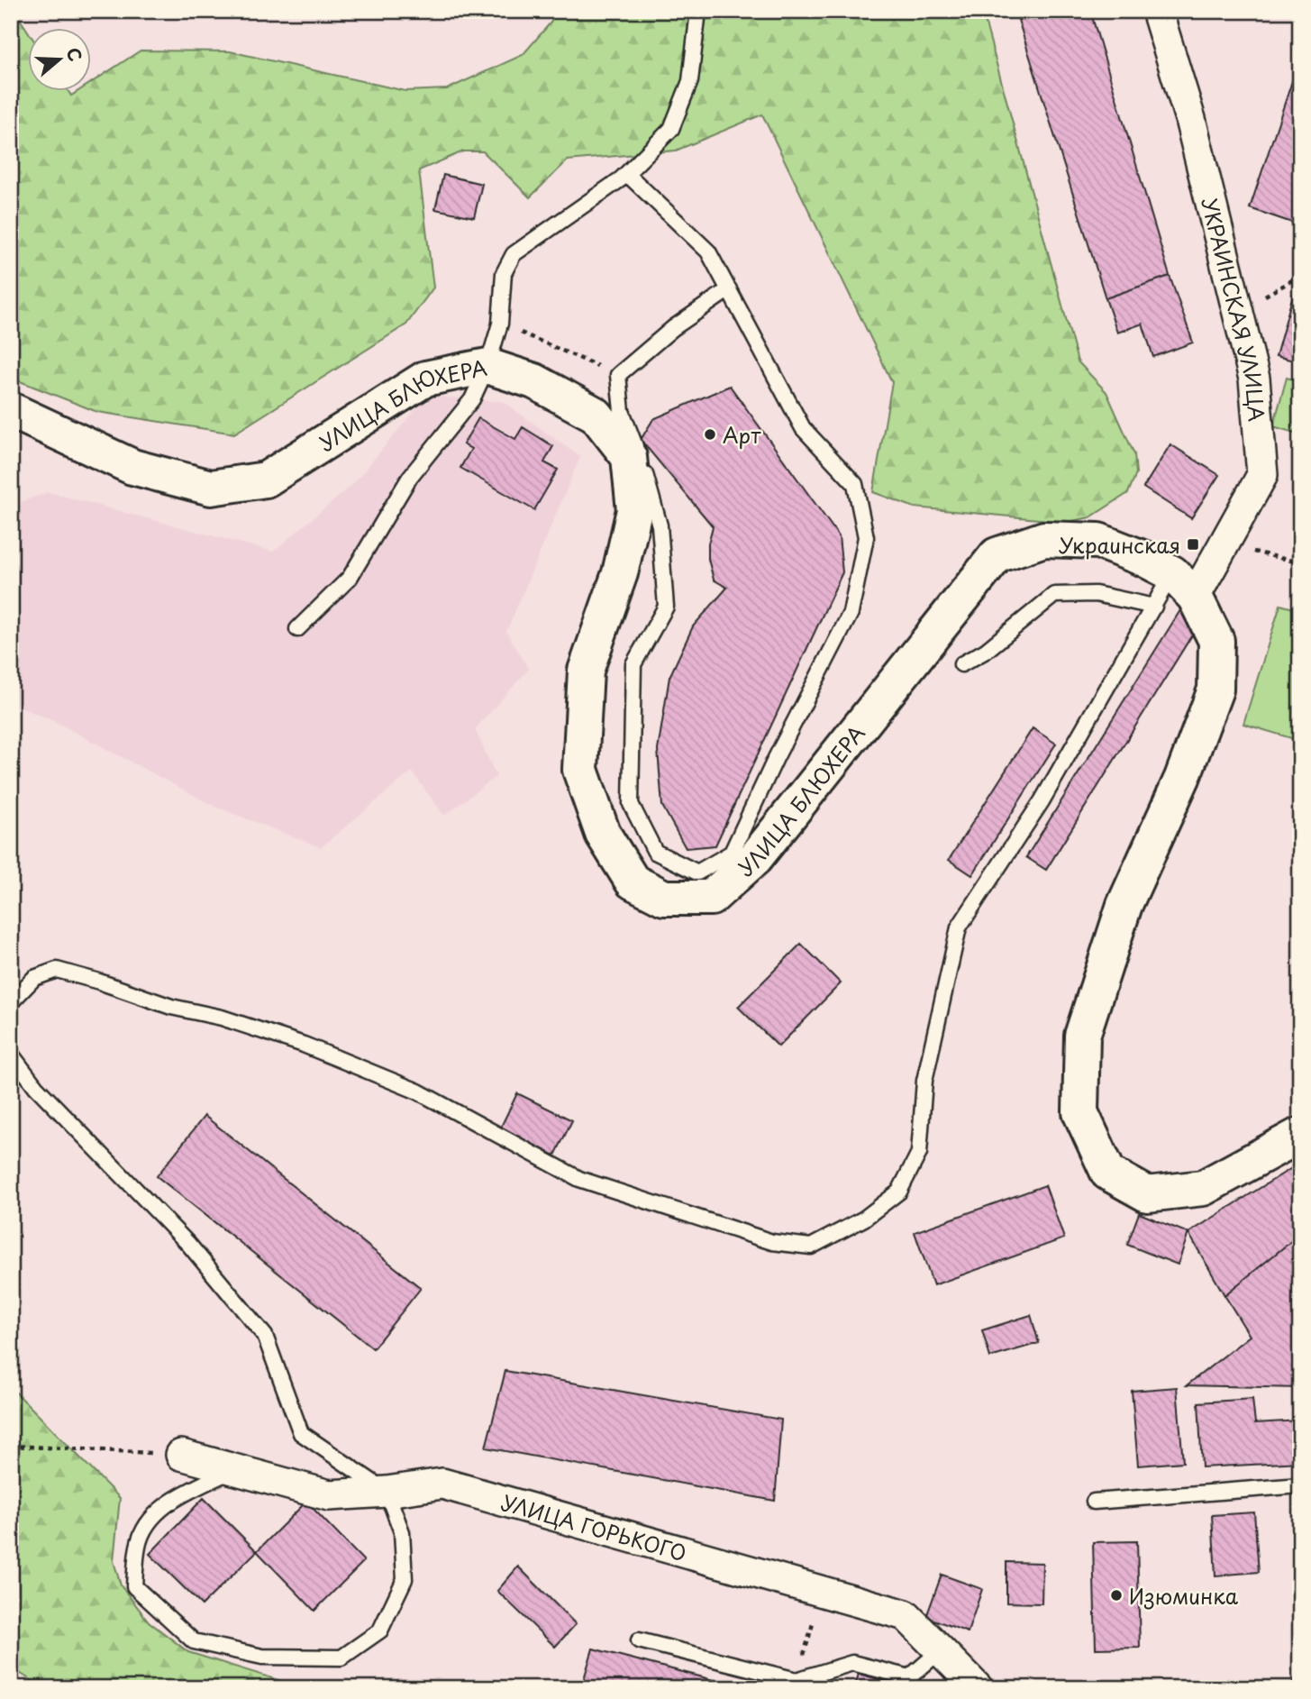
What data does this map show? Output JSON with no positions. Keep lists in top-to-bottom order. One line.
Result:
{"streets":{"main road":["УЛИЦА БЛЮХЕРА"],"street":["УКРАИНСКАЯ УЛИЦА","УЛИЦА ГОРЬКОГО"]},"crossings":[["УКРАИНСКАЯ УЛИЦА","УЛИЦА БЛЮХЕРА"]],"places":{"other":["Арт","Изюминка"],"transit":["Украинская"]},"north":"right"}
